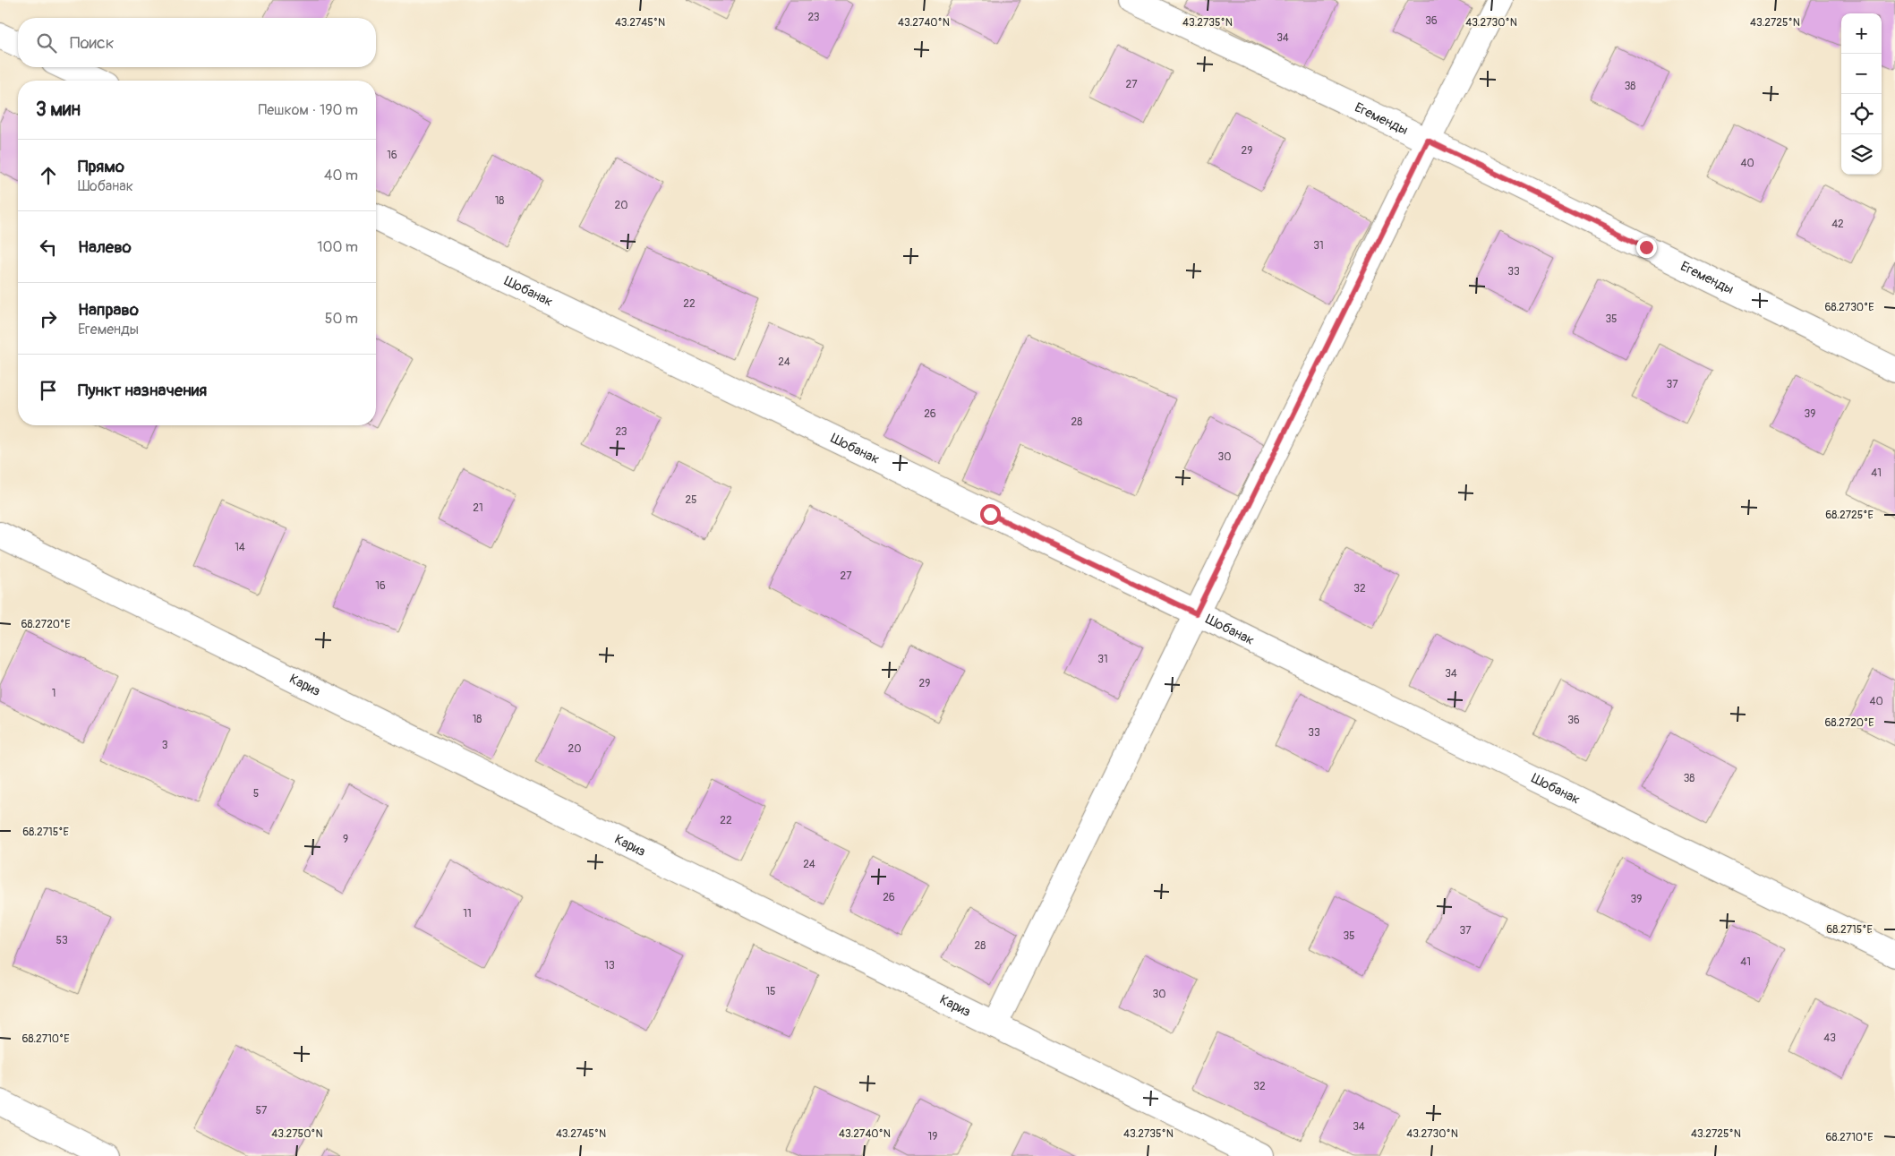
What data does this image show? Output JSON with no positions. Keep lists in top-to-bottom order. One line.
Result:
{"streets":{"street":["Егеменды","Шобанак","Кариз"]},"house_numbers":["23","36","34","27","38","29","16","40","18","20","42","31","33","22","35","24","37","26","39","28","23","30","41","25","21","14","27","16","32","31","34","29","1","40","18","36","33","3","20","38","5","22","9","24","26","39","11","37","35","53","28","41","13","15","30","43","32","57","34","19"],"page":{"map_buttons":["+","−"],"search":"Поиск","heading":["3 мин","Пешком · 190 m"],"list":[["Прямо","Шобанак","40 m"],["Налево","100 m"],["Направо","Егеменды","50 m"],"Пункт назначения"]},"coordinates":["43.2745°N","43.2740°N","43.2735°N","43.2730°N","43.2725°N","68.2730°E","68.2725°E","68.2720°E","68.2715°E","68.2710°E","43.2750°N"]}
